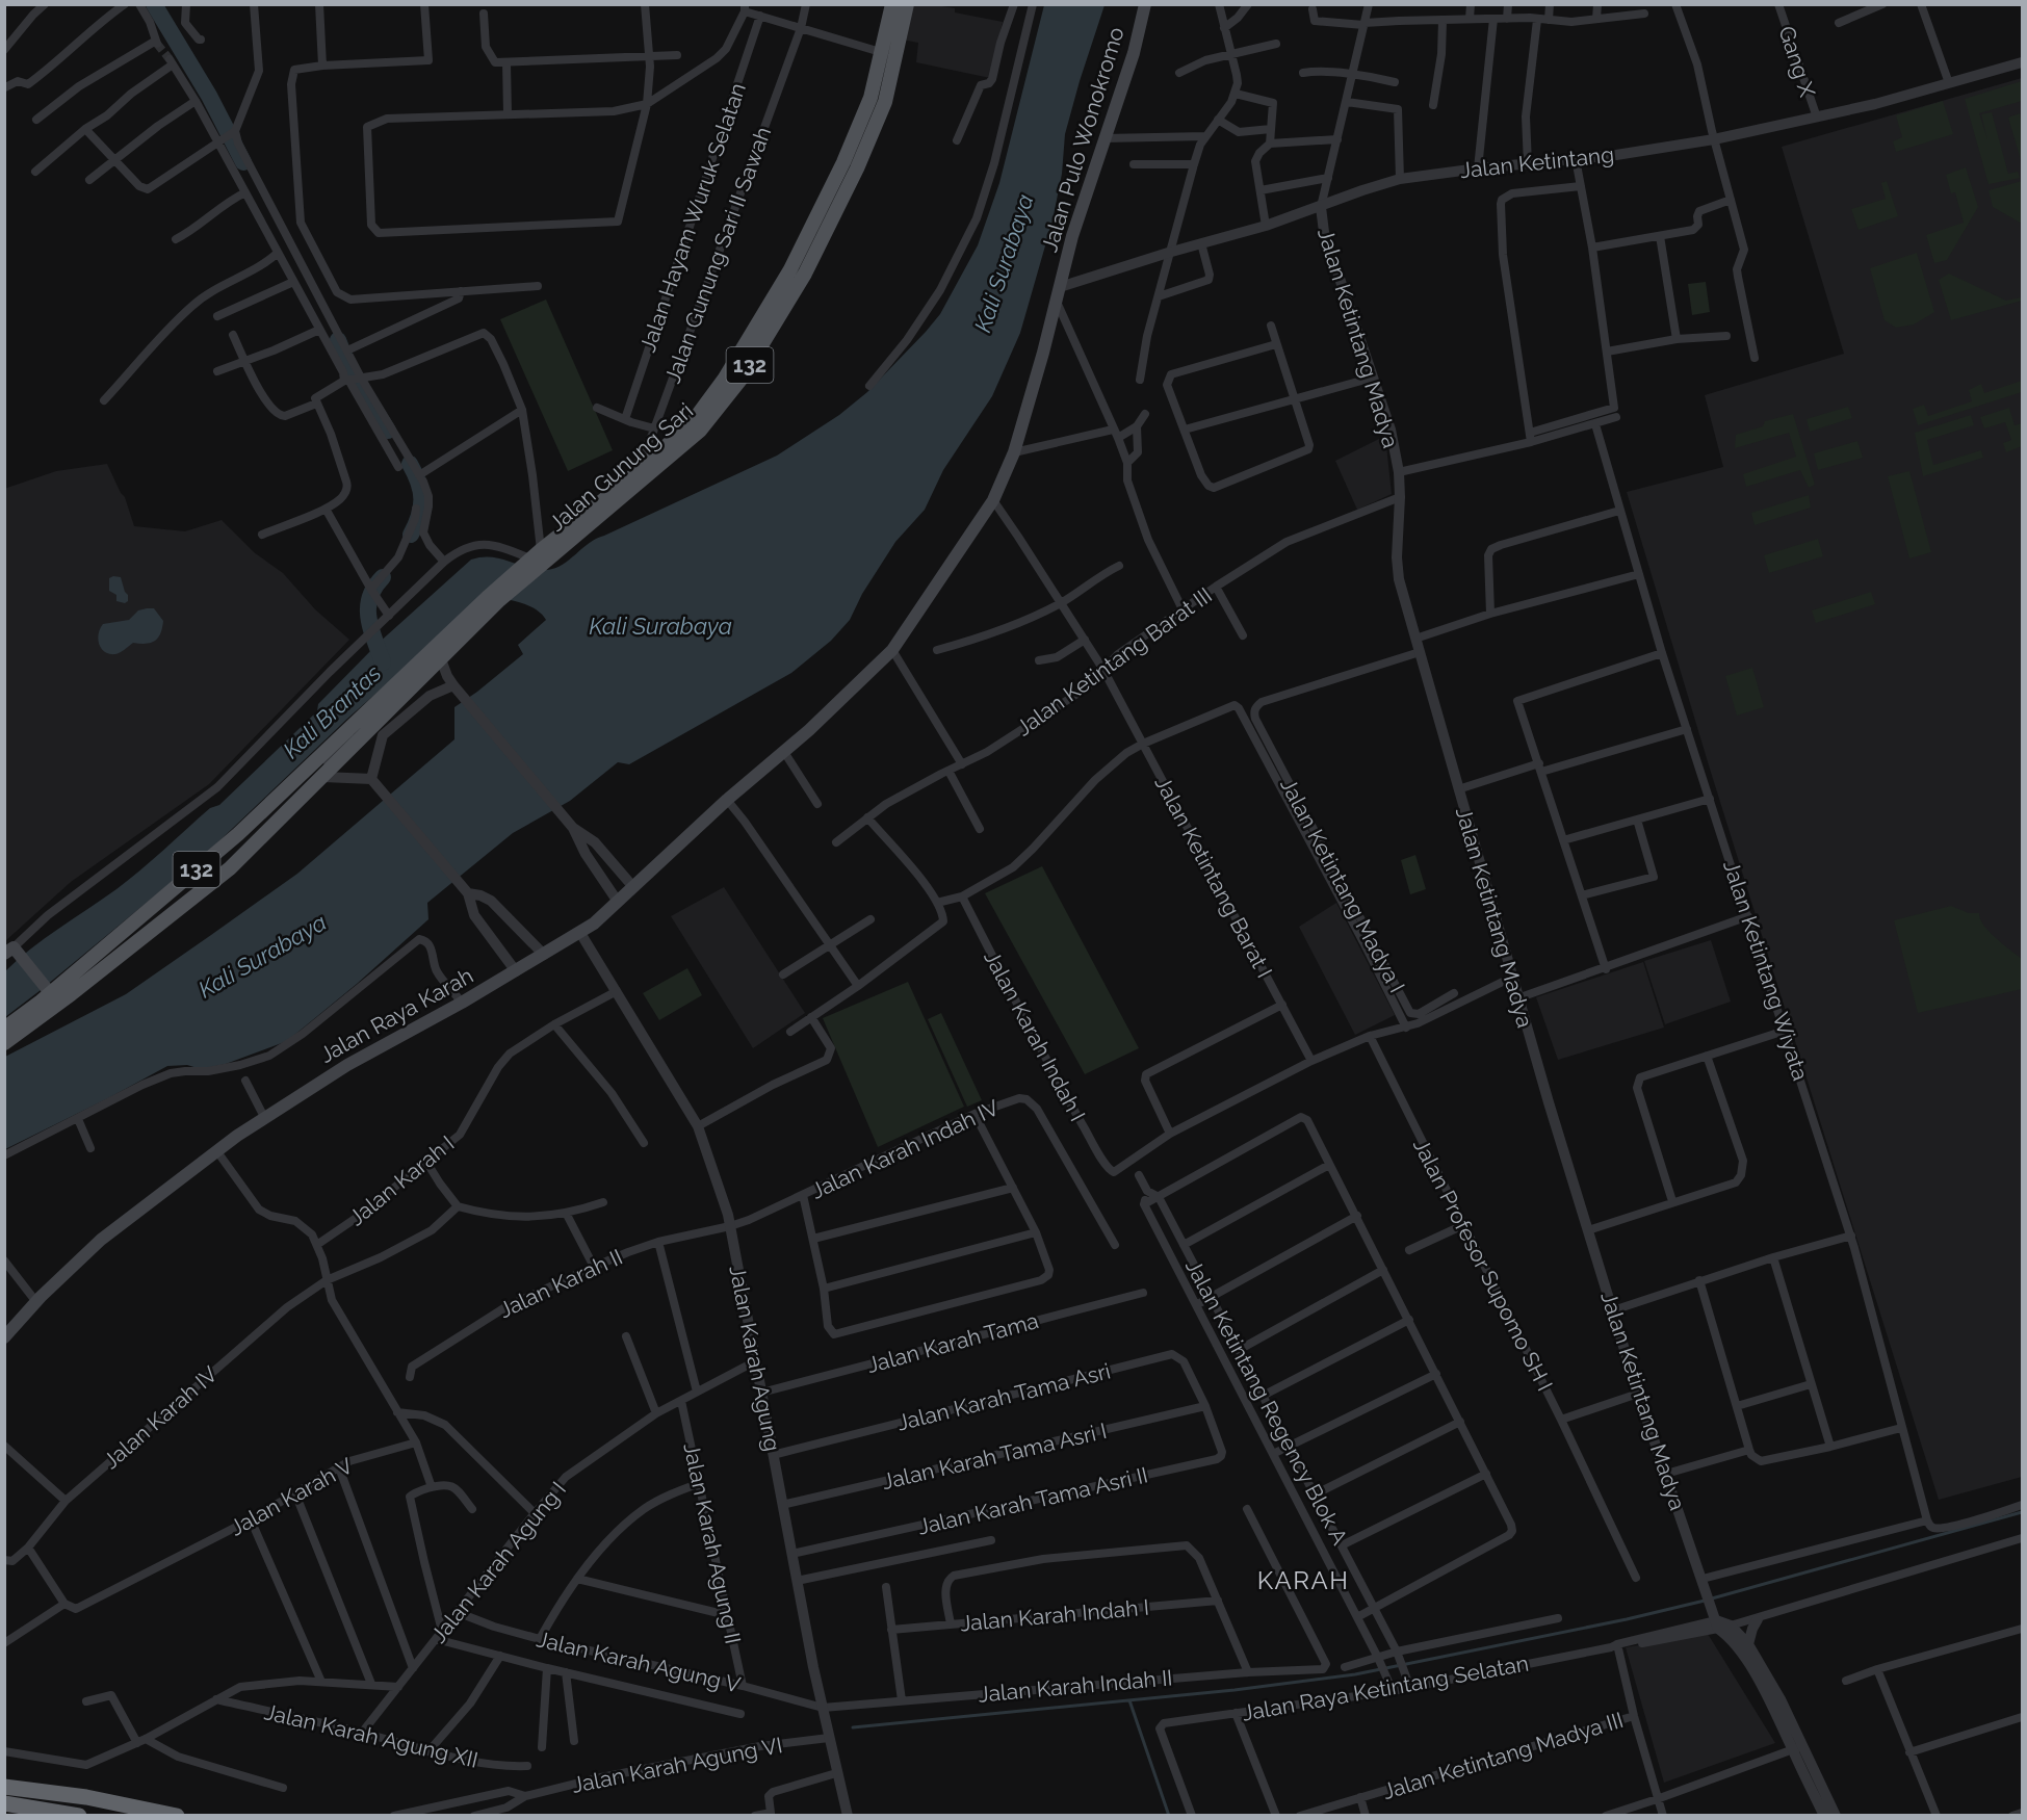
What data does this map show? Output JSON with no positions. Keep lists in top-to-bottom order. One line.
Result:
{"streets":{"main road":["Jalan Pulo Wonokromo","132","Jalan Gunung Sari","Jalan Raya Karah"],"street":["Gang X","Jalan Ketintang","Jalan Hayam Wuruk Selatan","Jalan Gunung Sari II Sawah","Jalan Ketintang Madya","Jalan Ketintang Barat III","Jalan Ketintang Barat I","Jalan Ketintang Madya I","Jalan Ketintang Wiyata","Jalan Karah Indah I","Jalan Karah Indah IV","Jalan Karah I","Jalan Profesor Supomo SH I","Jalan Karah II","Jalan Karah Tama","Jalan Karah Agung","Jalan Karah Tama Asri","Jalan Ketintang Regency Blok A","Jalan Karah IV","Jalan Karah Tama Asri I","Jalan Karah V","Jalan Karah Tama Asri II","Jalan Karah Agung II","Jalan Karah Agung I","Jalan Karah Agung V","Jalan Karah Indah II","Jalan Raya Ketintang Selatan","Jalan Karah Agung XII","Jalan Ketintang Madya III","Jalan Karah Agung VI"]},"crossings":[["Gang X","Jalan Ketintang"],["Jalan Pulo Wonokromo","Jalan Ketintang"],["Jalan Pulo Wonokromo","Jalan Ketintang Barat I"],["Jalan Pulo Wonokromo","Jalan Raya Karah"],["Jalan Ketintang","Jalan Ketintang Madya"],["Jalan Gunung Sari II Sawah","Jalan Gunung Sari"],["Jalan Ketintang Madya","Jalan Ketintang Barat III"],["Jalan Ketintang Madya","Jalan Ketintang Madya I"],["Jalan Ketintang Madya","Jalan Raya Ketintang Selatan"],["132","Jalan Gunung Sari"],["Jalan Ketintang Barat III","Jalan Ketintang Barat I"],["Jalan Ketintang Barat I","Jalan Ketintang Madya I"],["Jalan Ketintang Barat I","Jalan Raya Karah"],["Jalan Raya Karah","Jalan Karah Agung"],["Jalan Karah Indah IV","Jalan Karah II"],["Jalan Karah Indah IV","Jalan Karah Agung"],["Jalan Karah I","Jalan Karah Agung"],["Jalan Karah II","Jalan Karah Agung"],["Jalan Karah Tama","Jalan Karah Agung"],["Jalan Karah Agung","Jalan Karah Tama Asri"],["Jalan Karah Agung","Jalan Karah Tama Asri I"],["Jalan Karah Agung","Jalan Karah Tama Asri II"],["Jalan Karah Agung","Jalan Karah Agung I"],["Jalan Karah Agung","Jalan Karah Agung V"],["Jalan Karah Agung","Jalan Karah Indah II"],["Jalan Karah Agung","Jalan Karah Agung VI"],["Jalan Karah Tama Asri","Jalan Karah Tama Asri I"],["Jalan Karah Tama Asri","Jalan Karah Tama Asri II"],["Jalan Ketintang Regency Blok A","Jalan Raya Ketintang Selatan"],["Jalan Karah Tama Asri I","Jalan Karah Tama Asri II"],["Jalan Karah Agung II","Jalan Karah Agung I"],["Jalan Karah Agung II","Jalan Karah Agung V"],["Jalan Karah Agung I","Jalan Karah Agung V"],["Jalan Karah Agung I","Jalan Karah Agung XII"],["Jalan Karah Agung V","Jalan Karah Indah II"]],"districts":["KARAH"],"water":["Kali Surabaya","Kali Brantas"]}
